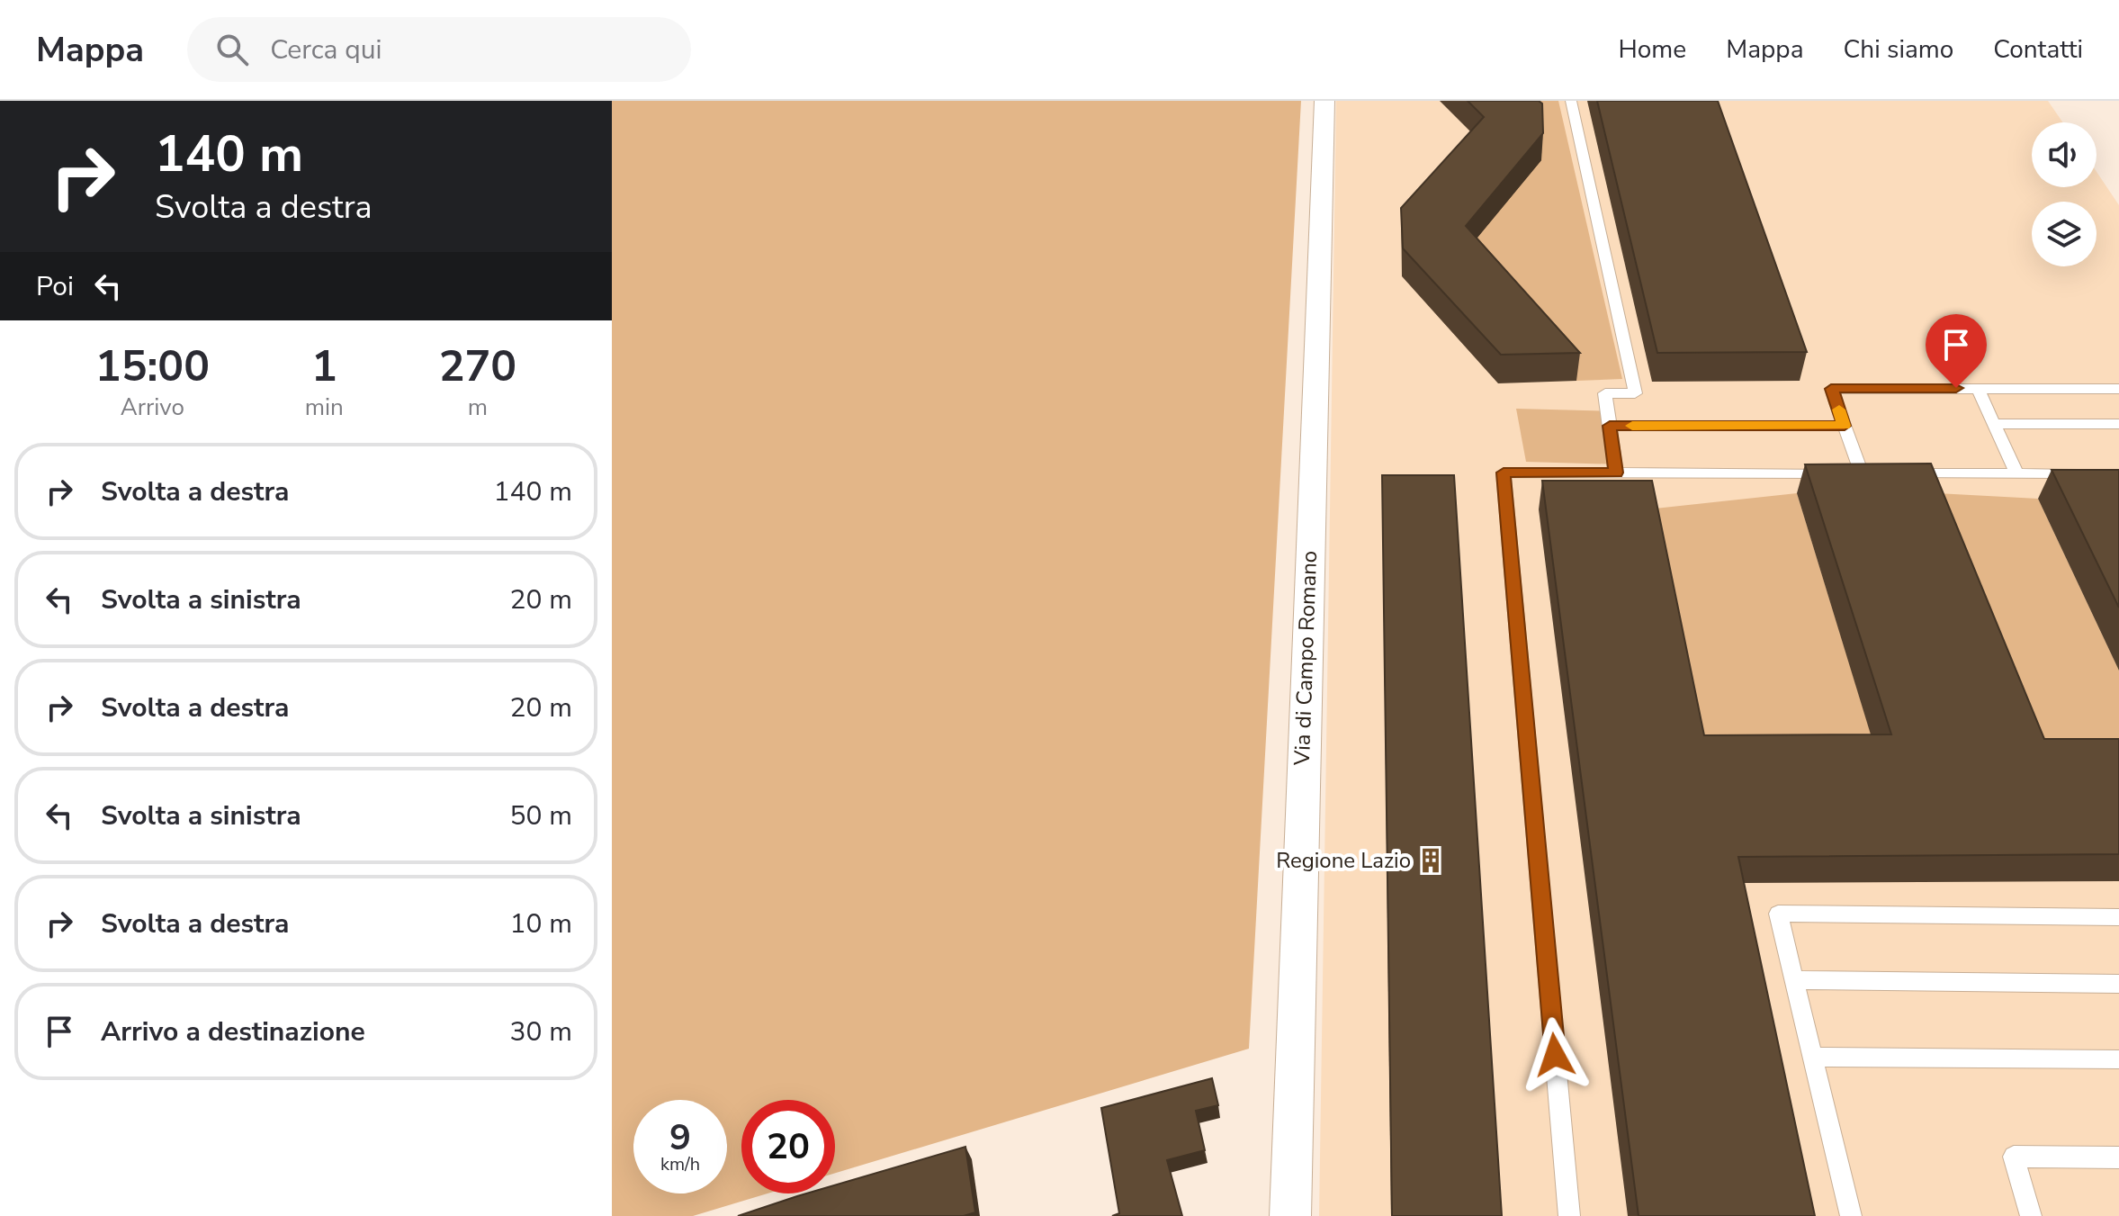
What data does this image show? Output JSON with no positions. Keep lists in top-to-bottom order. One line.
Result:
{"streets":{"street":["Via di Campo Romano"]},"places":{"building":["Regione Lazio"]},"page":{"header":"Mappa","search":"Cerca qui","nav":["Home","Mappa","Chi siamo","Contatti"],"turn":["140 m","Svolta a destra"],"then":"Poi","eta":["15:00","Arrivo","1","min","270","m"],"list":[{"name":"Svolta a destra","value":"140 m"},{"name":"Svolta a sinistra","value":"20 m"},{"name":"Svolta a destra","value":"20 m"},{"name":"Svolta a sinistra","value":"50 m"},{"name":"Svolta a destra","value":"10 m"},{"name":"Arrivo a destinazione","value":"30 m"}],"speed":"9 km/h","limit":"20"}}
